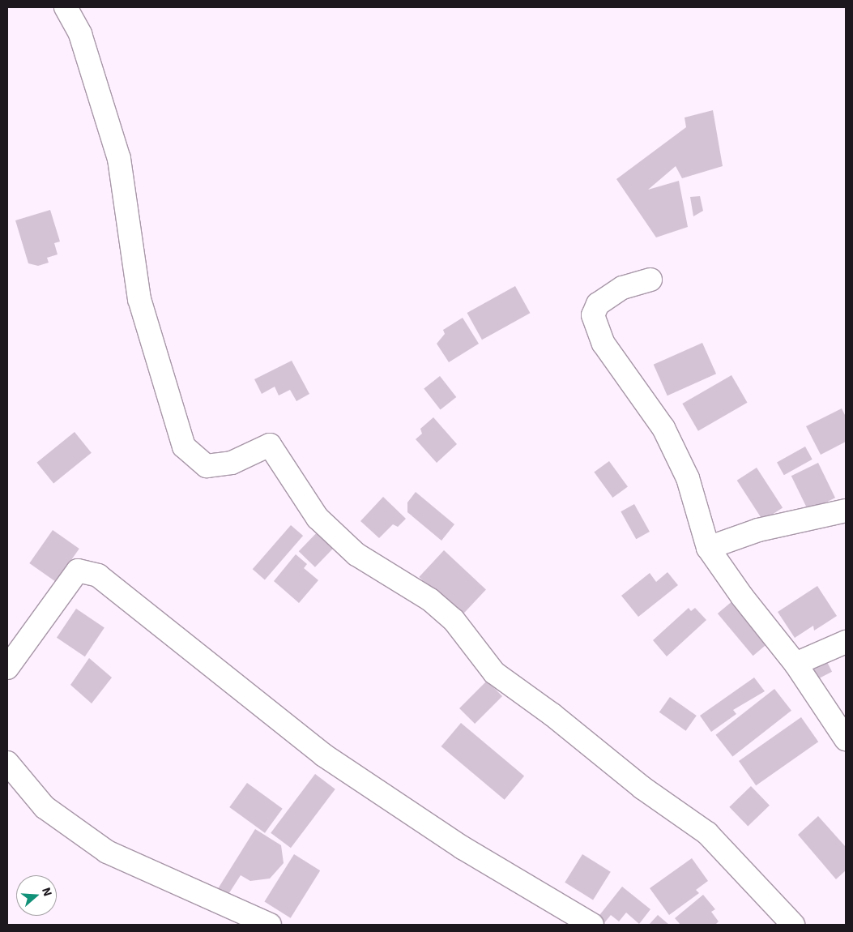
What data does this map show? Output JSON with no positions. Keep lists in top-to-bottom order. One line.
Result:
{"north":"right"}
